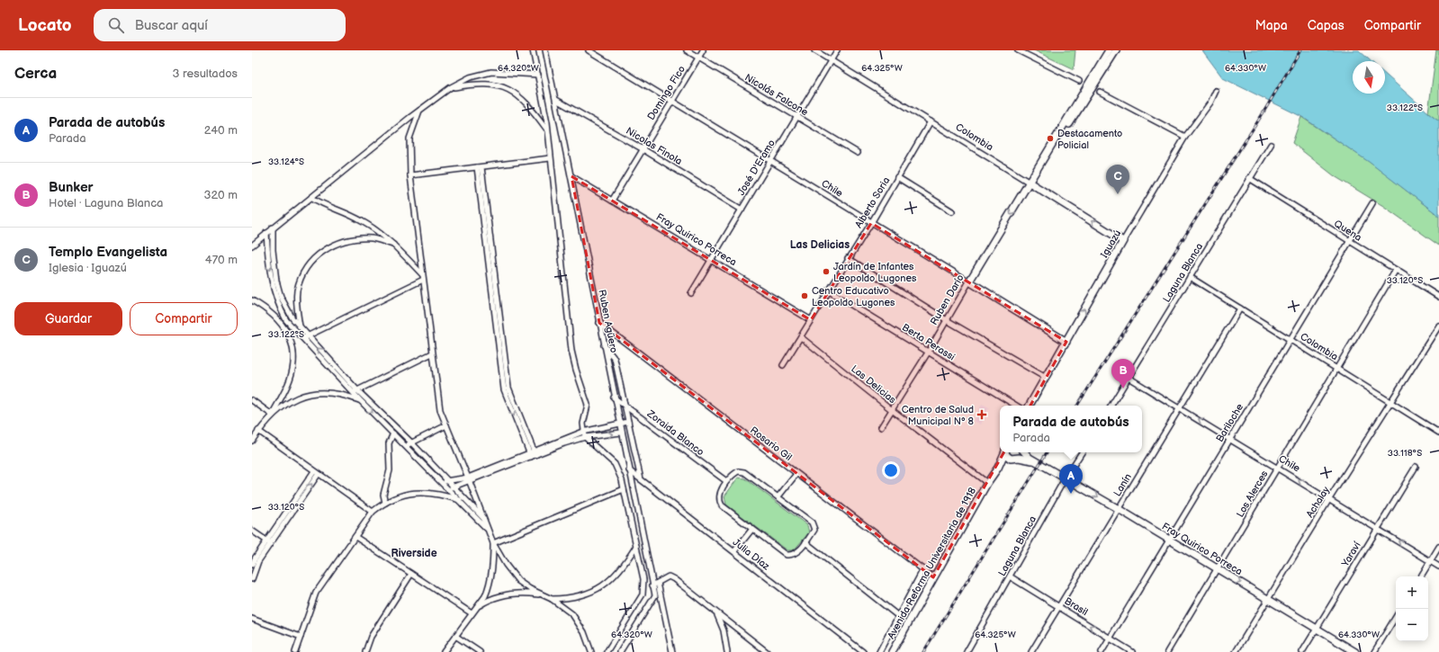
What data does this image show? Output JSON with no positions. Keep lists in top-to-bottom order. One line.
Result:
{"streets":{"main road":["Colombia","Chile","Fray Quirico Porreca","Iguazú","Ruben Darío","Avenida Reforma Universitaria de 1918"],"street":["Domingo Fico","Nicolás Falcone","Nicolas Finola","José D'Eramo","Alberto Soria","Quena","Laguna Blanca","Ruben Agüero","Berta Perassi","Las Delicias","Bariloche","Zoraida Blanco","Rosario Gil","Lanín","Los Alerces","Achalay","Julia Díaz","Yaraví","Brasil"]},"crossings":[["Domingo Fico","Nicolás Falcone"],["Domingo Fico","Nicolas Finola"],["Domingo Fico","Chile"],["Domingo Fico","Fray Quirico Porreca"],["Nicolás Falcone","José D'Eramo"],["Colombia","José D'Eramo"],["Colombia","Alberto Soria"],["Colombia","Iguazú"],["Colombia","Laguna Blanca"],["Colombia","Ruben Darío"],["Colombia","Bariloche"],["Colombia","Lanín"],["Colombia","Los Alerces"],["Colombia","Achalay"],["Nicolas Finola","José D'Eramo"],["Nicolas Finola","Ruben Agüero"],["José D'Eramo","Chile"],["José D'Eramo","Fray Quirico Porreca"],["Chile","Alberto Soria"],["Chile","Iguazú"],["Chile","Laguna Blanca"],["Chile","Ruben Darío"],["Chile","Bariloche"],["Chile","Lanín"],["Chile","Los Alerces"],["Chile","Achalay"],["Chile","Yaraví"],["Alberto Soria","Fray Quirico Porreca"],["Alberto Soria","Berta Perassi"],["Alberto Soria","Las Delicias"],["Quena","Laguna Blanca"],["Quena","Bariloche"],["Quena","Los Alerces"],["Fray Quirico Porreca","Laguna Blanca"],["Fray Quirico Porreca","Ruben Agüero"],["Fray Quirico Porreca","Bariloche"],["Fray Quirico Porreca","Lanín"],["Fray Quirico Porreca","Los Alerces"],["Fray Quirico Porreca","Achalay"],["Fray Quirico Porreca","Yaraví"],["Laguna Blanca","Brasil"],["Ruben Darío","Berta Perassi"],["Ruben Darío","Las Delicias"],["Ruben Agüero","Zoraida Blanco"],["Ruben Agüero","Rosario Gil"],["Ruben Agüero","Julia Díaz"],["Las Delicias","Avenida Reforma Universitaria de 1918"],["Bariloche","Brasil"],["Rosario Gil","Avenida Reforma Universitaria de 1918"],["Lanín","Brasil"]],"one_way":["Brasil"],"districts":["Las Delicias","Riverside"],"places":{"other":["Destacamento Policial","Jardín de Infantes Leopoldo Lugones","Centro Educativo Leopoldo Lugones"],"health":["Centro de Salud Municipal Nº 8"]},"north":"bottom","page":{"header":"Locato","search":"Buscar aquí","nav":["Mapa","Capas","Compartir"],"heading":["Cerca","3 resultados"],"list":[{"mark":"A","name":"Parada de autobús","note":"Parada","value":"240 m"},{"mark":"B","name":"Bunker","note":"Hotel · Laguna Blanca","value":"320 m"},{"mark":"C","name":"Templo Evangelista","note":"Iglesia · Iguazú","value":"470 m"}],"pins":["C","B","A"],"buttons":["Guardar","Compartir"],"popup":["Parada de autobús","Parada"],"map_buttons":["+","−"]},"coordinates":["64.320°W","64.325°W","64.330°W","33.122°S","33.124°S","33.120°S","33.118°S"]}
